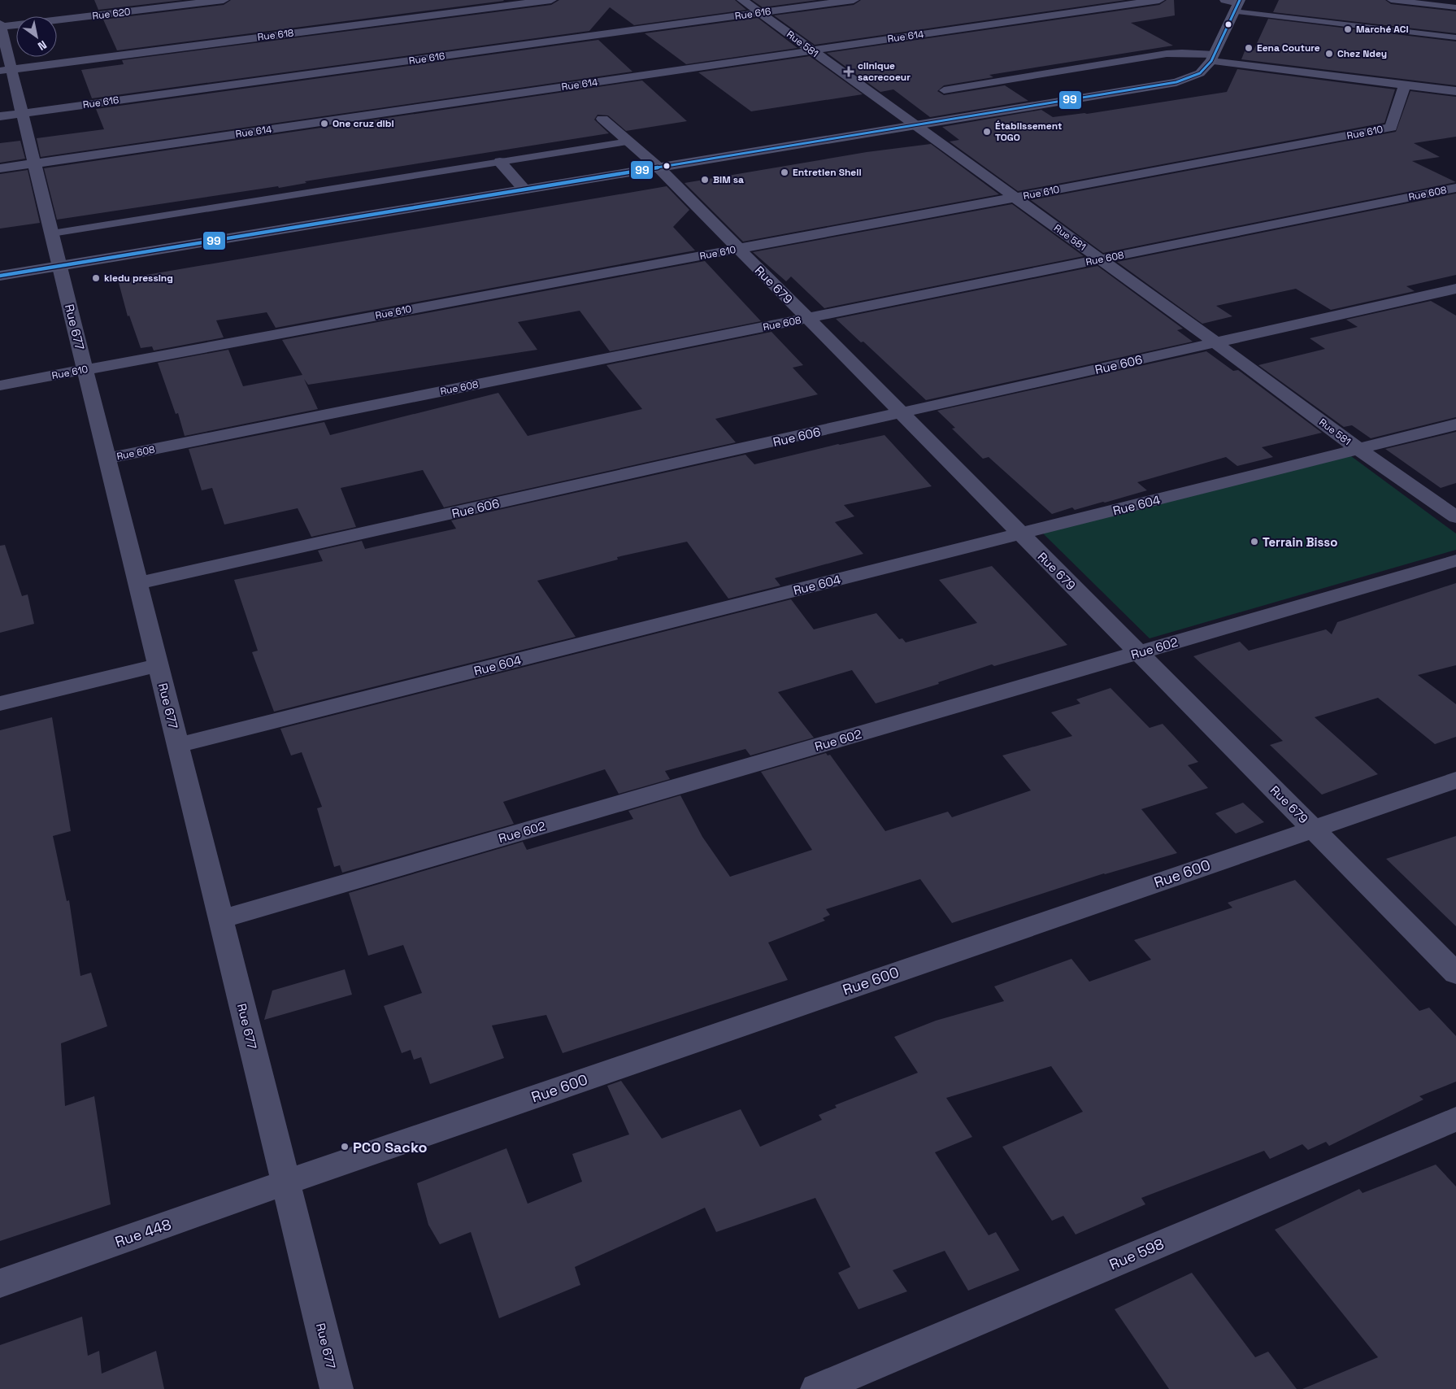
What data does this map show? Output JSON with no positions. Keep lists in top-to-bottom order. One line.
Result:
{"streets":{"street":["Rue 620","Rue 616","Rue 618","Rue 614","Rue 581","Rue 610","Rue 608","Rue 679","Rue 677","Rue 606","Rue 604","Rue 602","Rue 600","Rue 448","Rue 598"]},"crossings":[["Rue 620","Rue 677"],["Rue 616","Rue 581"],["Rue 616","Rue 677"],["Rue 618","Rue 677"],["Rue 614","Rue 581"],["Rue 614","Rue 677"],["Rue 581","Rue 610"],["Rue 581","Rue 608"],["Rue 581","Rue 606"],["Rue 581","Rue 604"],["Rue 610","Rue 679"],["Rue 610","Rue 677"],["Rue 608","Rue 679"],["Rue 608","Rue 677"],["Rue 679","Rue 606"],["Rue 679","Rue 604"],["Rue 679","Rue 602"],["Rue 679","Rue 600"],["Rue 677","Rue 606"],["Rue 677","Rue 604"],["Rue 677","Rue 602"],["Rue 677","Rue 600"],["Rue 677","Rue 448"],["Rue 600","Rue 448"]],"places":{"other":["Marché ACI","Eena Couture","Chez Ndey","One cruz dibi","Établissement TOGO","Entretien Shell","BIM sa","kledu pressing","Terrain Bisso","PCO Sacko"],"health":["clinique sacrecoeur"]},"lines":["transit line 99"],"north":"bottom right"}
